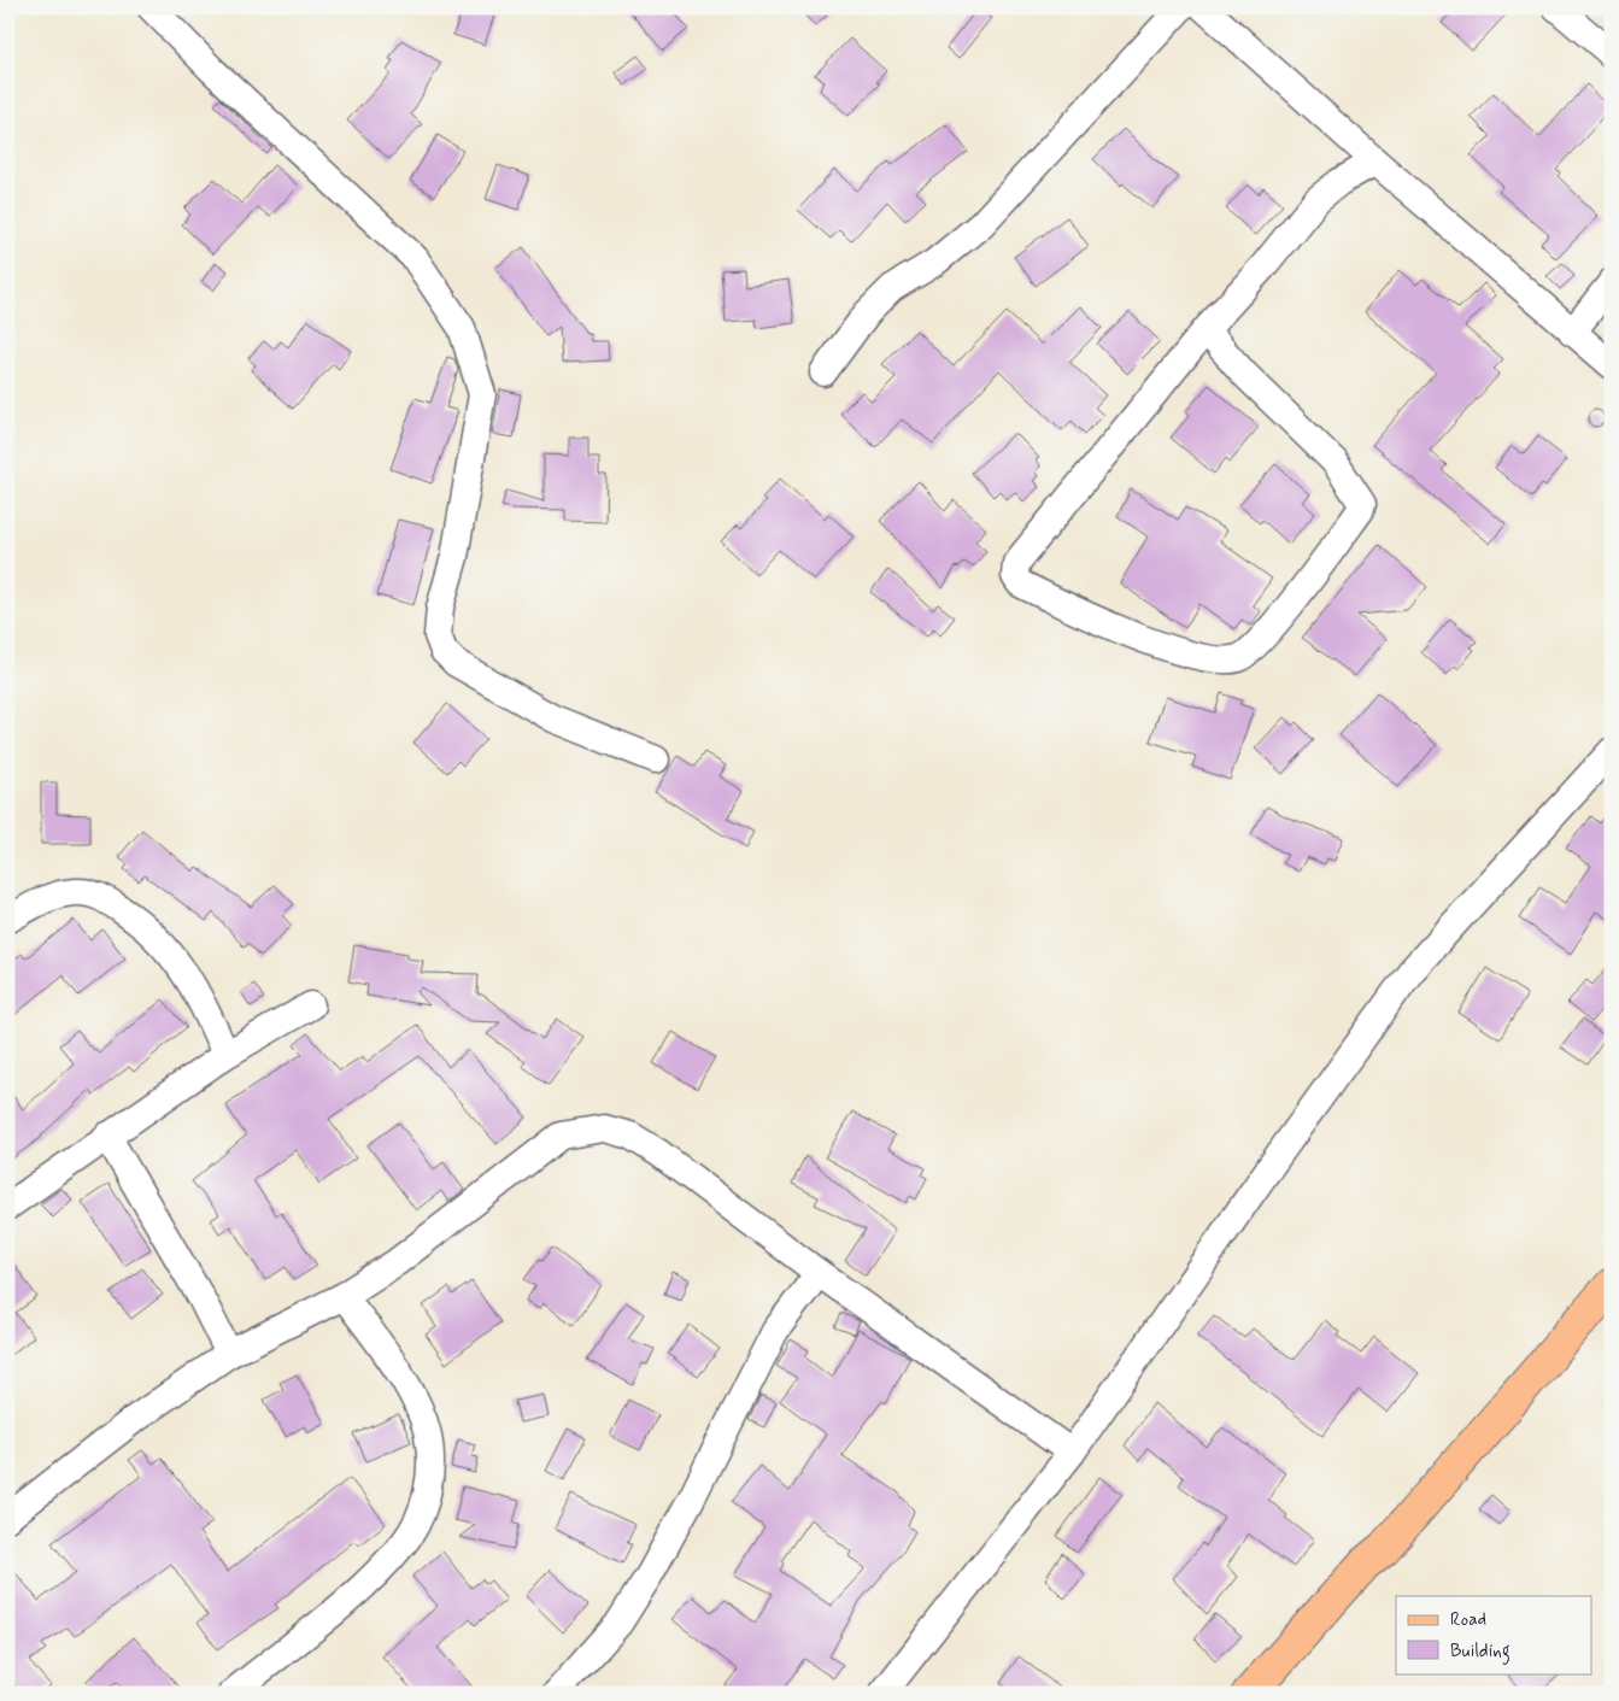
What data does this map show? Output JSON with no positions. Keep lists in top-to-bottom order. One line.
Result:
{"legend":["Road","Building"]}
